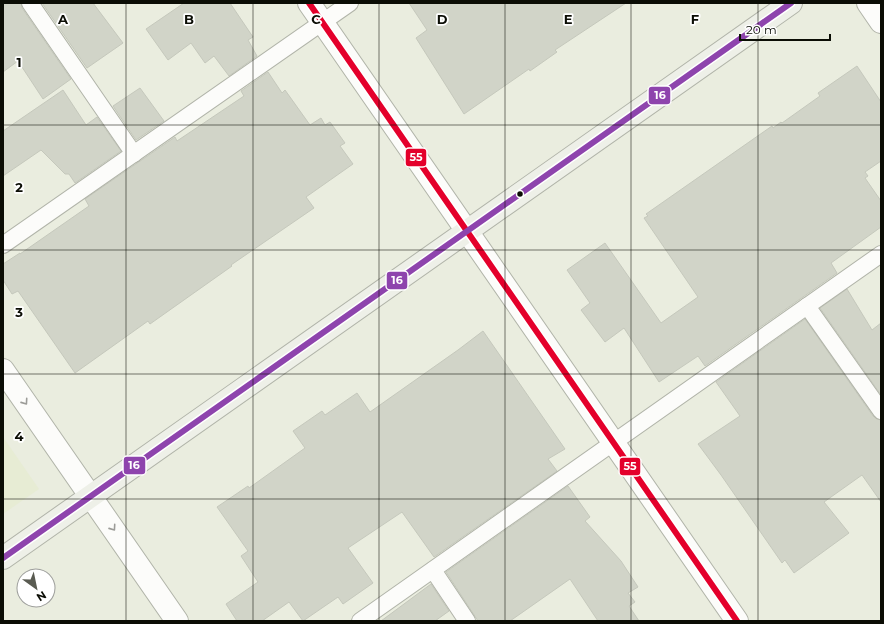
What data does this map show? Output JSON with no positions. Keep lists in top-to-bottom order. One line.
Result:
{"lines":["transit line 55","transit line 16"],"scale_bar":"20 m","north":"bottom right","grid":{"columns":["A","B","C","D","E","F"],"rows":["1","2","3","4"]}}
